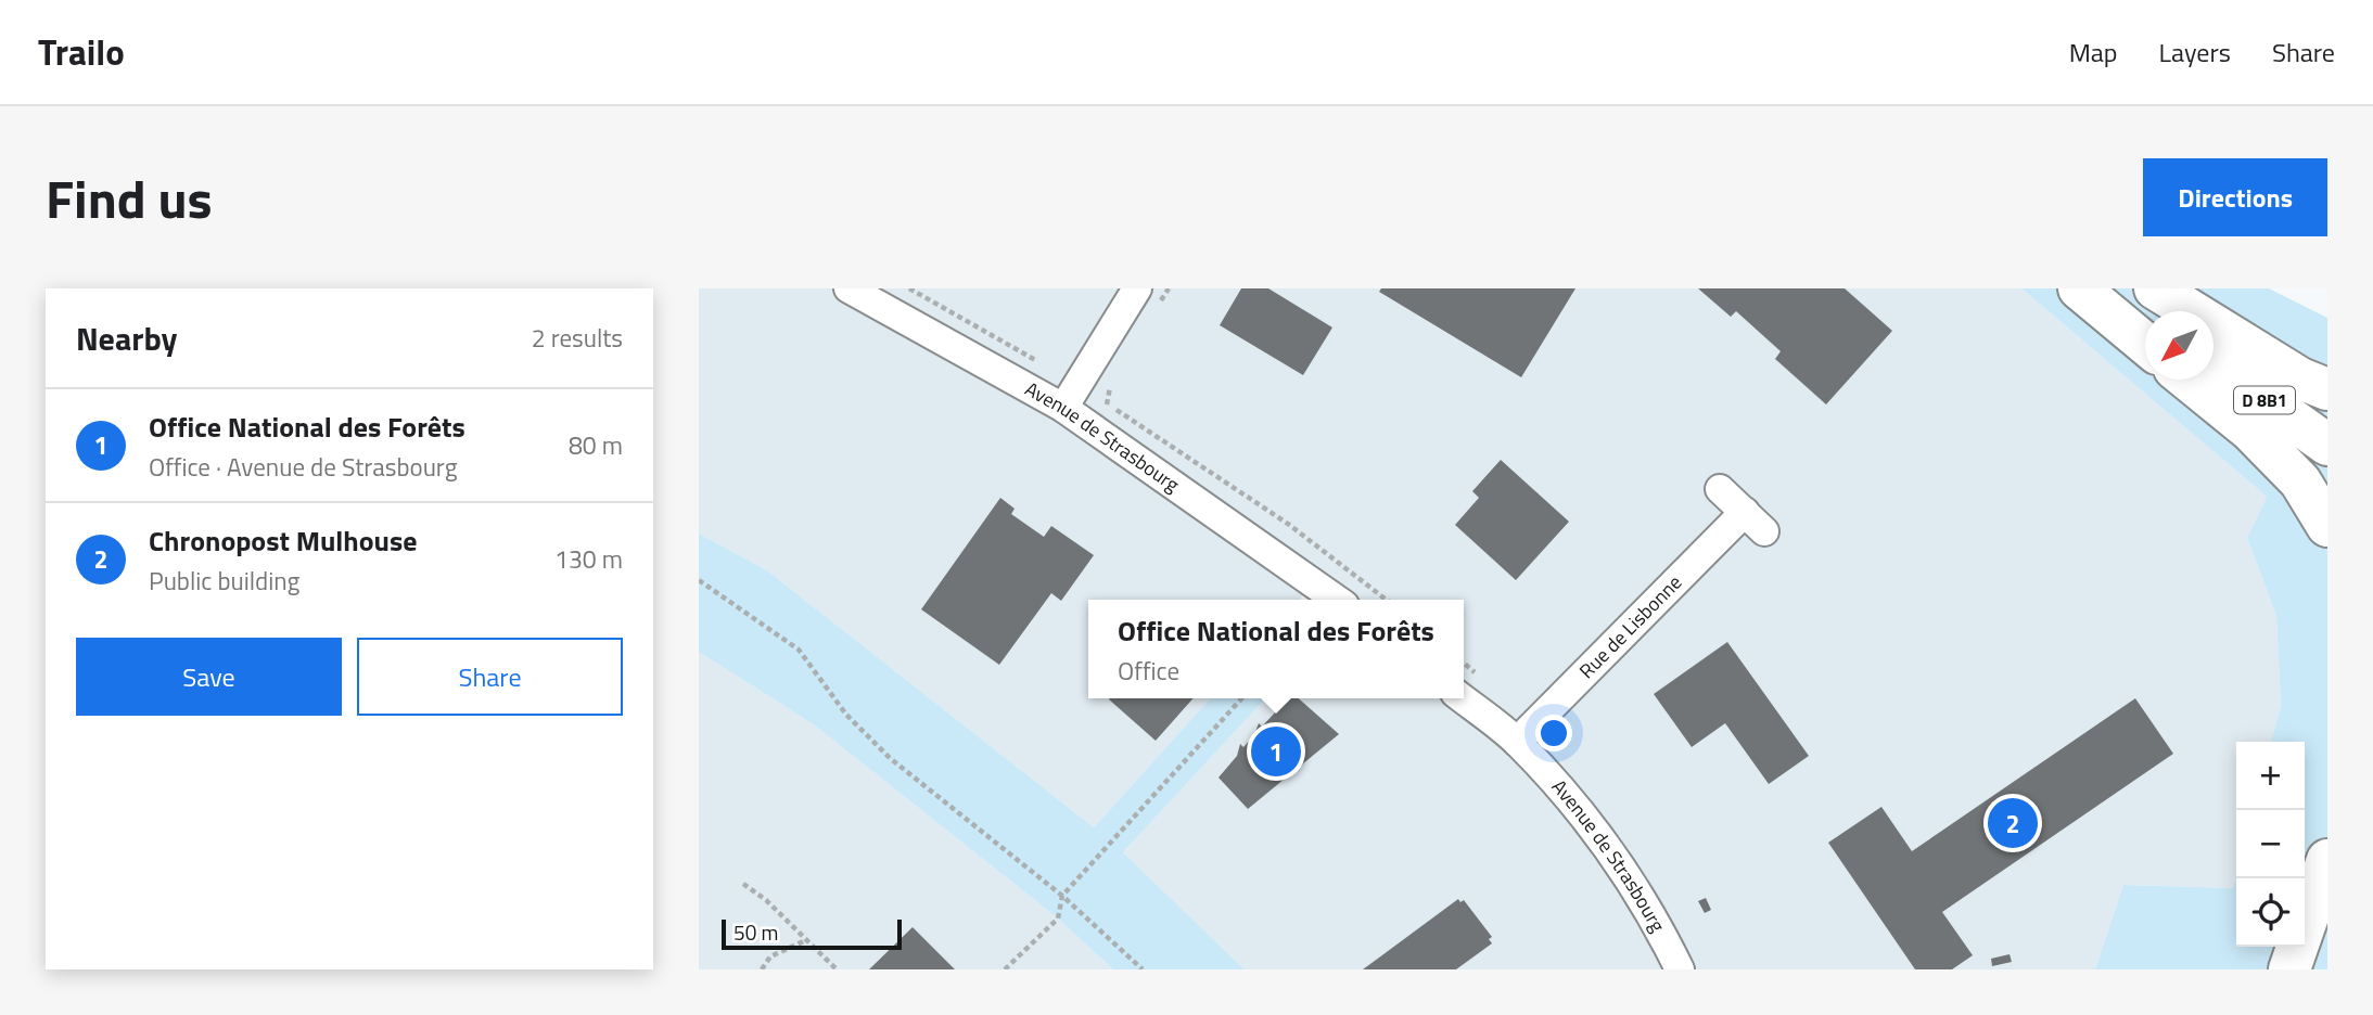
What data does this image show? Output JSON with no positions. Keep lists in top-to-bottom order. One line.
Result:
{"streets":{"highway":["D 8B1"],"street":["Avenue de Strasbourg","Rue de Lisbonne"]},"crossings":[["Avenue de Strasbourg","Rue de Lisbonne"]],"scale_bar":"50 m","north":"bottom left","page":{"header":"Trailo","nav":["Map","Layers","Share"],"title":"Find us","buttons":["Directions",["Save","Share"]],"heading":["Nearby","2 results"],"list":[{"mark":"1","name":"Office National des Forêts","note":"Office · Avenue de Strasbourg","value":"80 m"},{"mark":"2","name":"Chronopost Mulhouse","note":"Public building","value":"130 m"}],"popup":["Office National des Forêts","Office"],"pins":["1","2"],"map_buttons":["+","−"],"scale":"50 m"}}
